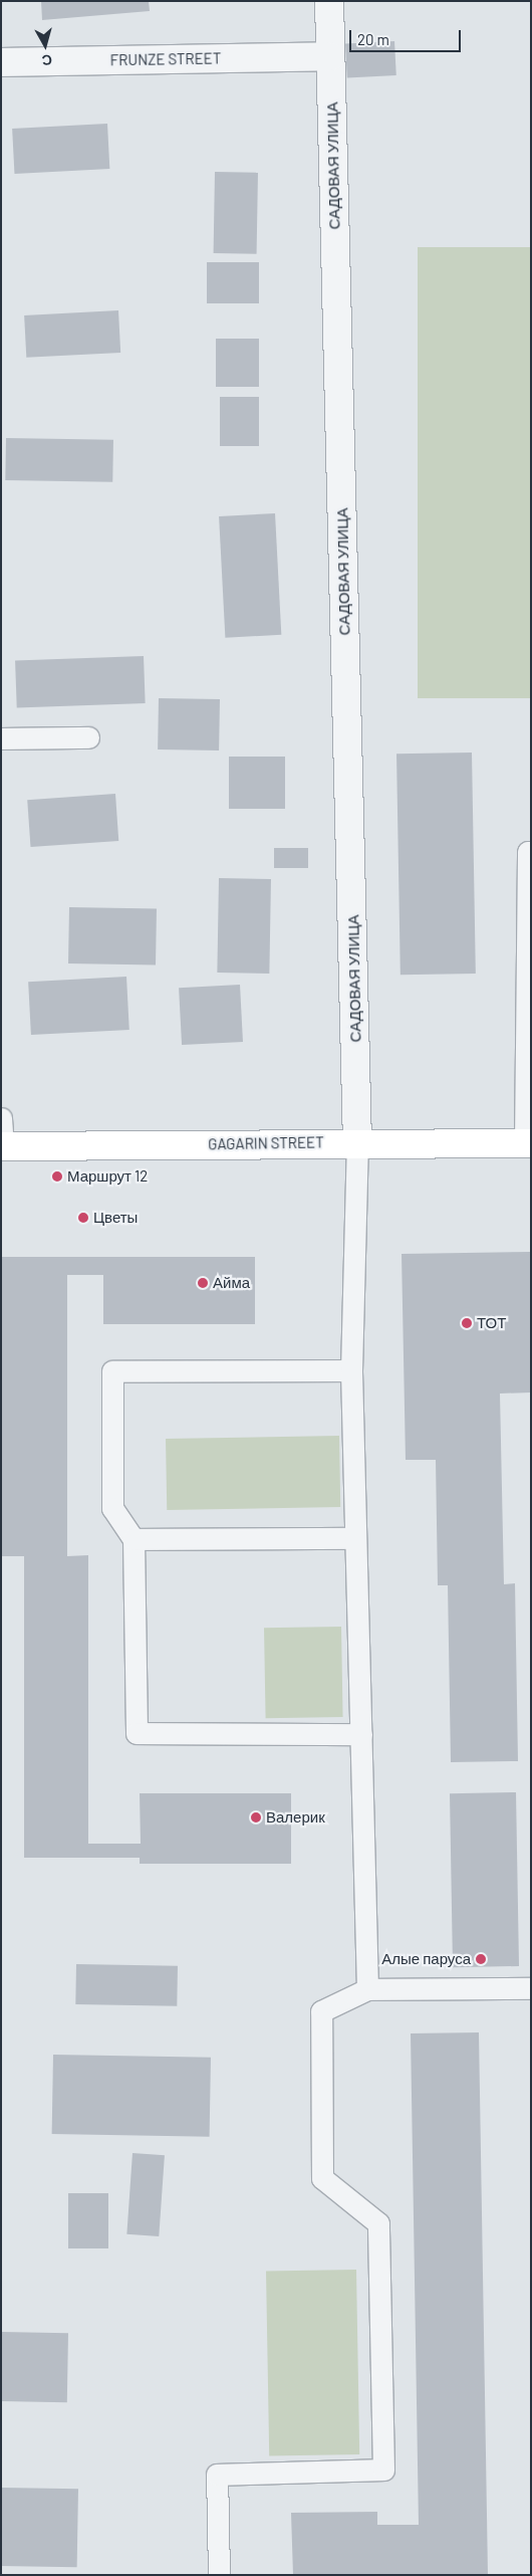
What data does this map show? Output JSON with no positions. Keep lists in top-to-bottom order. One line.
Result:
{"streets":{"street":["FRUNZE STREET","САДОВАЯ УЛИЦА","GAGARIN STREET"]},"crossings":[["FRUNZE STREET","САДОВАЯ УЛИЦА"],["САДОВАЯ УЛИЦА","GAGARIN STREET"]],"places":["Маршрут 12","Цветы","Айма","ТОТ","Валерик","Алые паруса"],"scale_bar":"20 m","north":"bottom"}
